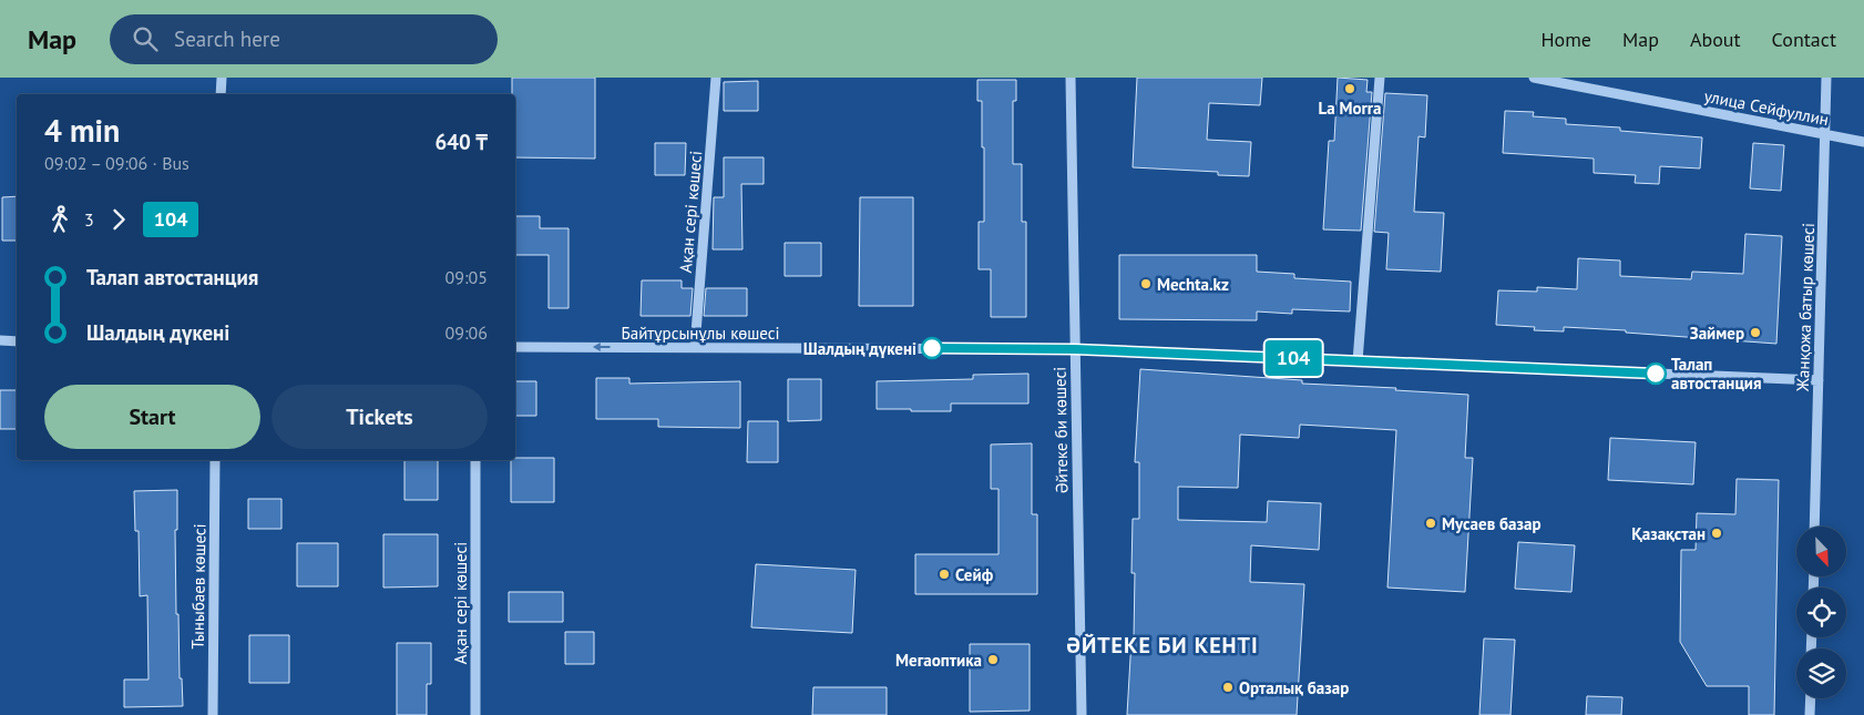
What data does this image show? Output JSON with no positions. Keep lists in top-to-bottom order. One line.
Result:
{"streets":{"street":["улица Сейфуллин","Ақан сері көшесі","Жанқожа батыр көшесі","Байтұрсынұлы көшесі","Әйтеке би көшесі","Тыныбаев көшесі"]},"crossings":[["улица Сейфуллин","Жанқожа батыр көшесі"],["Ақан сері көшесі","Байтұрсынұлы көшесі"],["Жанқожа батыр көшесі","Байтұрсынұлы көшесі"],["Байтұрсынұлы көшесі","Әйтеке би көшесі"]],"districts":["ӘЙТЕКЕ БИ КЕНТІ"],"places":["La Morra","Mechta.kz","Займер","Шалдың дүкені","Талап автостанция","Мусаев базар","Қазақстан","Сейф","Мегаоптика","Орталық базар"],"lines":["bus line 104"],"north":"bottom right","page":{"header":"Map","search":"Search here","nav":["Home","Map","About","Contact"],"on_map":"104","heading":["4 min","09:02 – 09:06 · Bus","640 ₸"],"legs":["3","104"],"list":[{"name":"Талап автостанция","value":"09:05"},{"name":"Шалдың дүкені","value":"09:06"}],"buttons":["Start","Tickets"]}}
